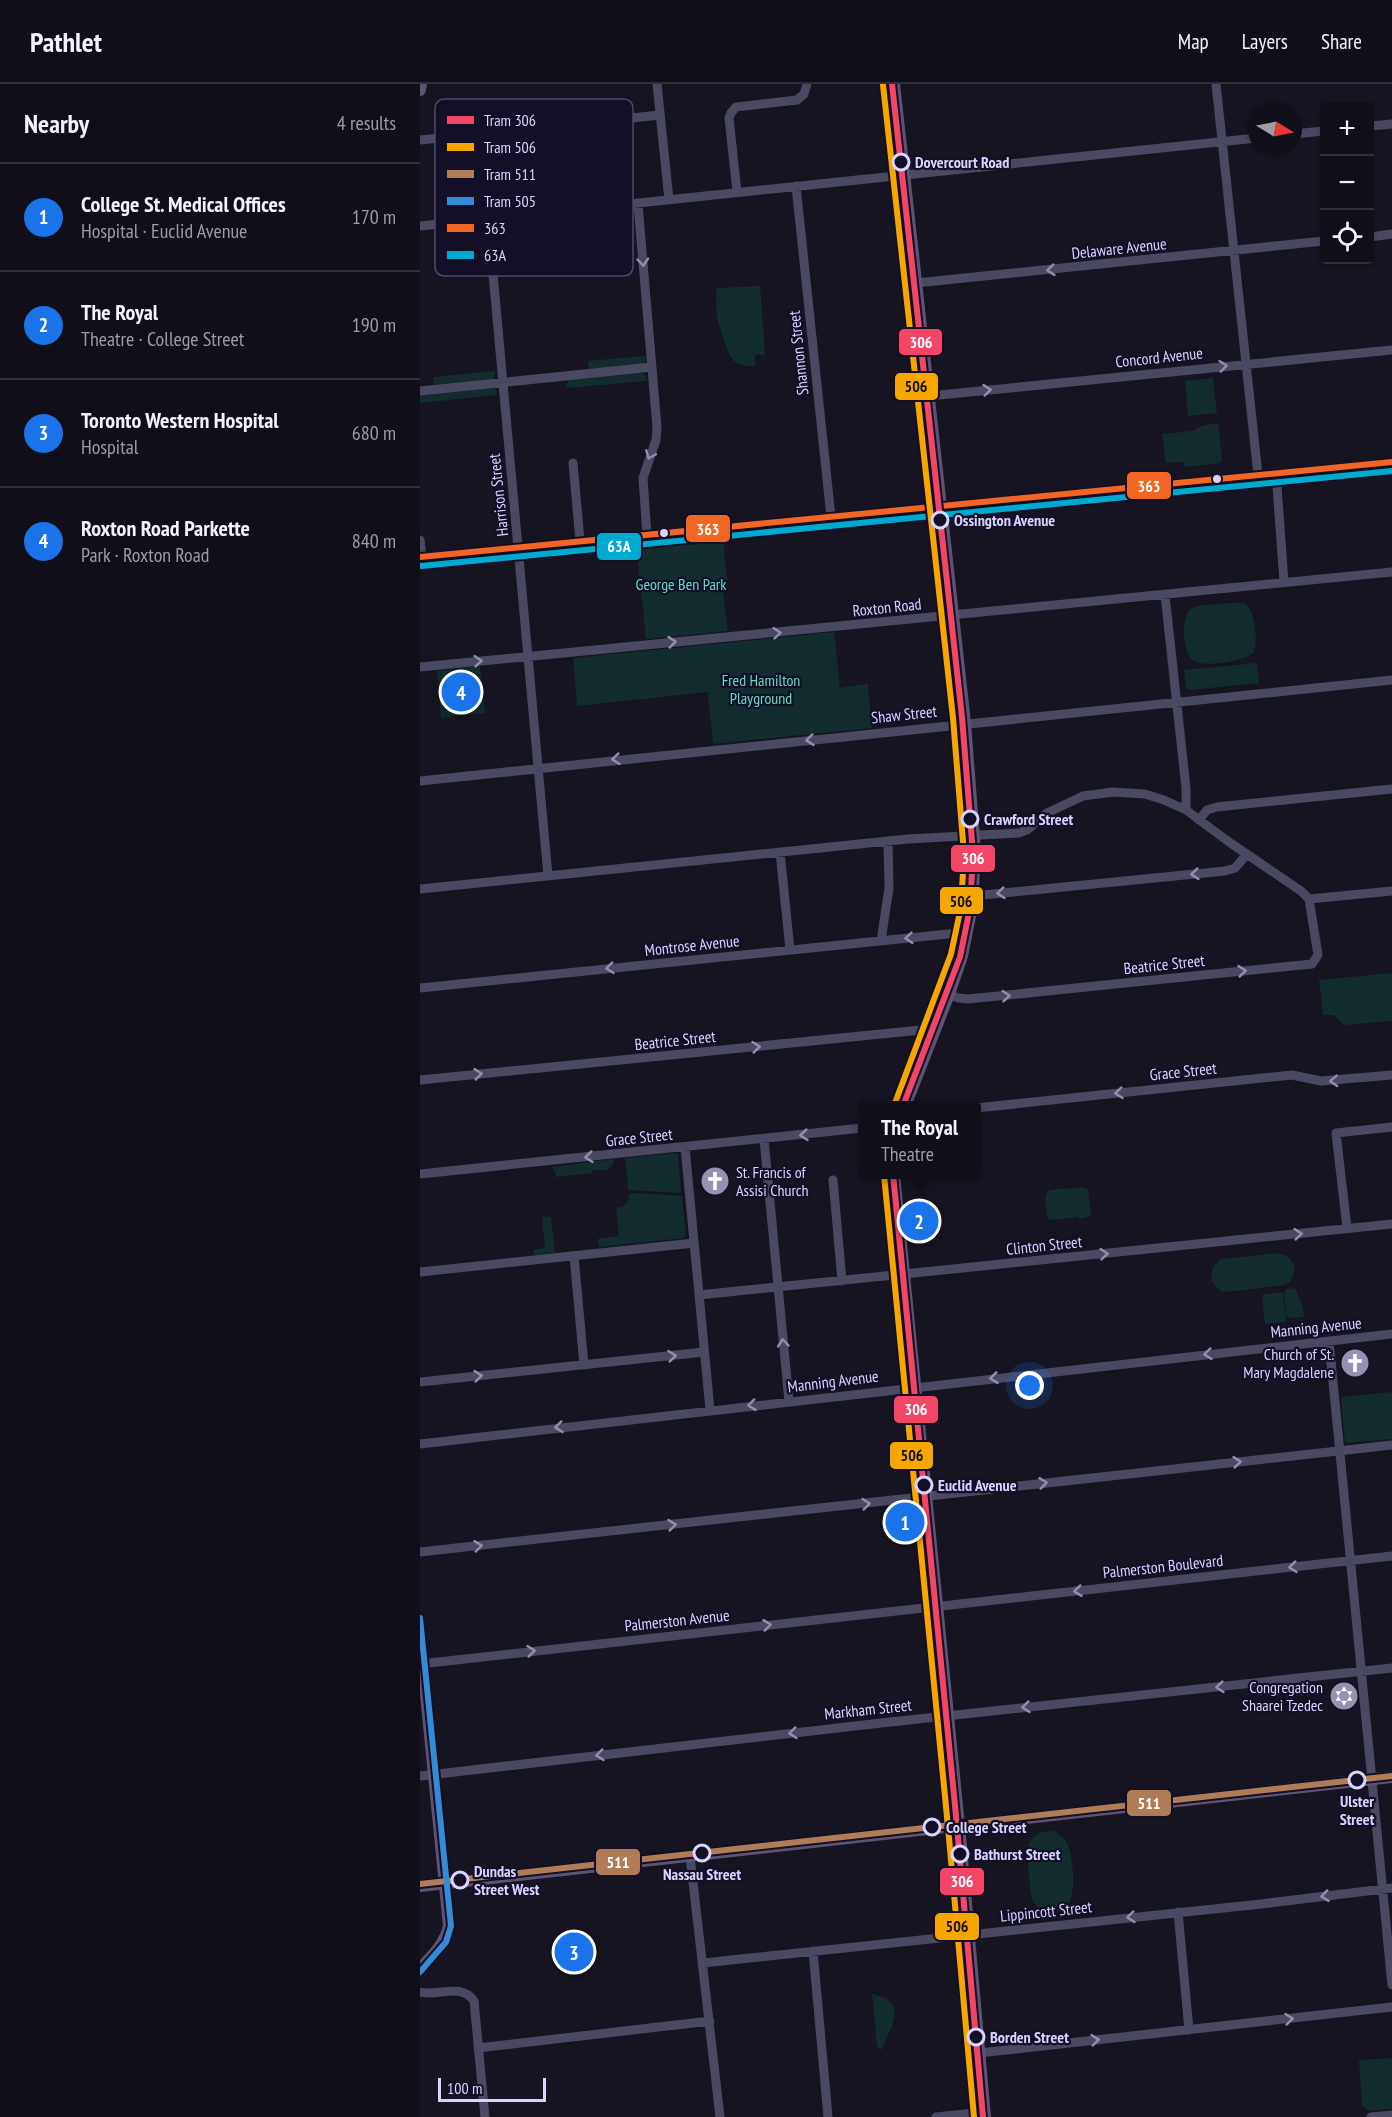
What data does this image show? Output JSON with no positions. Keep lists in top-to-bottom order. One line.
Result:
{"streets":{"street":["Delaware Avenue","Shannon Street","Concord Avenue","Harrison Street","Roxton Road","Shaw Street","Montrose Avenue","Beatrice Street","Grace Street","Clinton Street","Manning Avenue","Palmerston Boulevard","Palmerston Avenue","Markham Street","Lippincott Street"]},"crossings":[["Harrison Street","Roxton Road"],["Harrison Street","Shaw Street"],["Palmerston Boulevard","Palmerston Avenue"]],"one_way":["Delaware Avenue","Concord Avenue","Roxton Road","Shaw Street","Montrose Avenue","Beatrice Street","Grace Street","Clinton Street","Palmerston Boulevard","Palmerston Avenue","Markham Street","Lippincott Street"],"parks":["George Ben Park","Fred Hamilton Playground"],"places":{"other":["Dovercourt Road","Ossington Avenue","Crawford Street","Euclid Avenue","Ulster Street","College Street","Nassau Street","Bathurst Street","Dundas Street West","Borden Street"],"church":["St. Francis of Assisi Church","Church of St. Mary Magdalene"],"synagogue":["Congregation Shaarei Tzedec"]},"lines":["tram line 306","tram line 506","transit line 363","transit line 63A","tram line 505","tram line 511"],"legend":["Tram 306","Tram 506","Tram 511","Tram 505","363","63A"],"scale_bar":"100 m","north":"right","page":{"header":"Pathlet","nav":["Map","Layers","Share"],"heading":["Nearby","4 results"],"map_buttons":["+","−"],"list":[{"mark":"1","name":"College St. Medical Offices","note":"Hospital · Euclid Avenue","value":"170 m"},{"mark":"2","name":"The Royal","note":"Theatre · College Street","value":"190 m"},{"mark":"3","name":"Toronto Western Hospital","note":"Hospital","value":"680 m"},{"mark":"4","name":"Roxton Road Parkette","note":"Park · Roxton Road","value":"840 m"}],"pins":["4","2","1","3"],"popup":["The Royal","Theatre"],"scale":"100 m"}}
